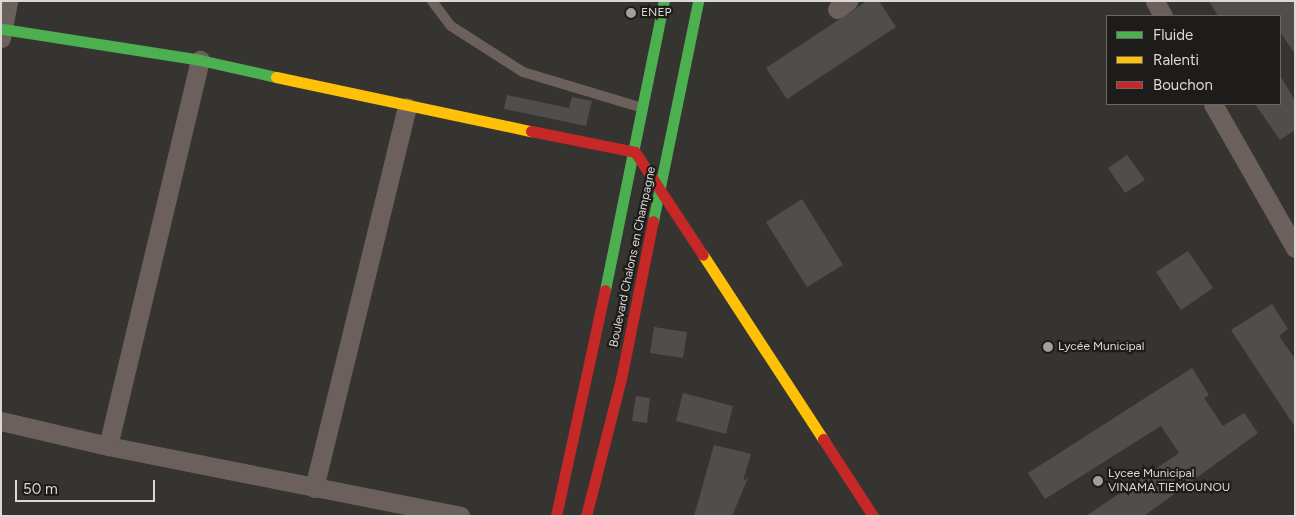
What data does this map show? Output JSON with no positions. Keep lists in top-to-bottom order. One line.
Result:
{"streets":{"street":["Boulevard Chalons en Champagne"]},"places":["ENEP","Lycée Municipal","Lycee Municipal VINAMA TIEMOUNOU"],"legend":["Fluide","Ralenti","Bouchon"],"scale_bar":"50 m"}
